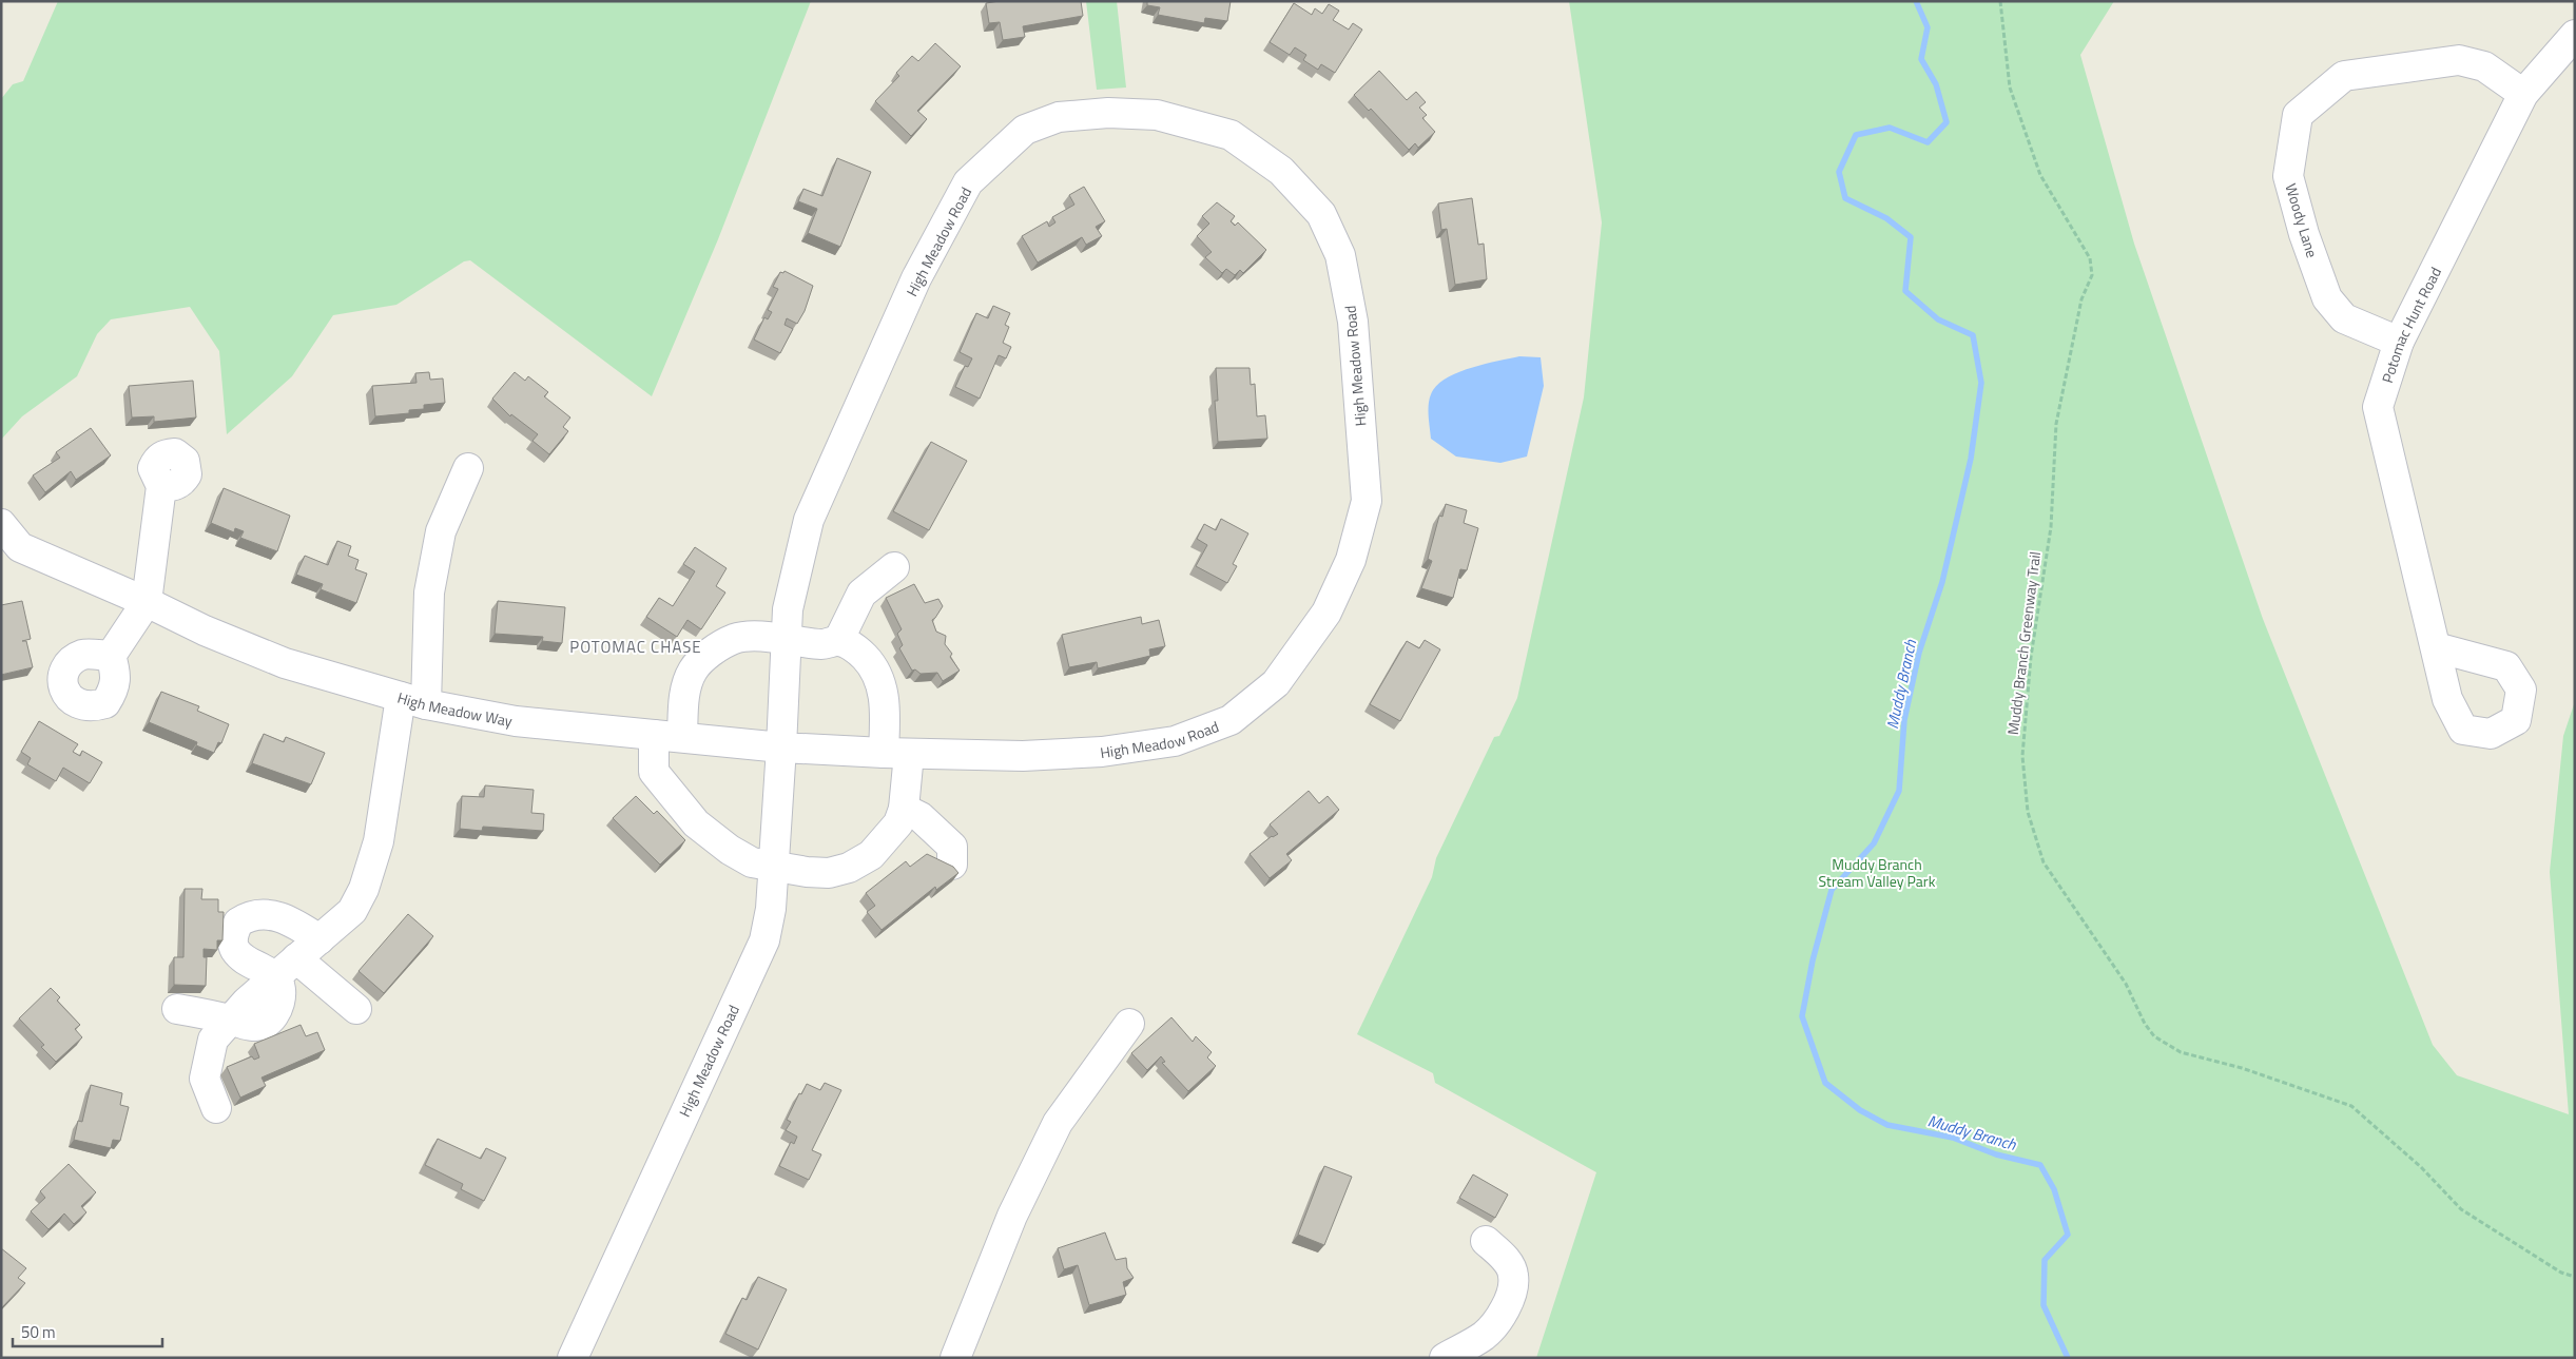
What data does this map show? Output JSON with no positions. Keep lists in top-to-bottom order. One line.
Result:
{"streets":{"street":["Woody Lane","High Meadow Road","Potomac Hunt Road","High Meadow Way"],"path":["Muddy Branch Greenway Trail"]},"crossings":[["Woody Lane","Potomac Hunt Road"],["High Meadow Road","High Meadow Way"]],"districts":["POTOMAC CHASE"],"water":["Muddy Branch"],"parks":["Muddy Branch Stream Valley Park"],"scale_bar":"50 m"}
